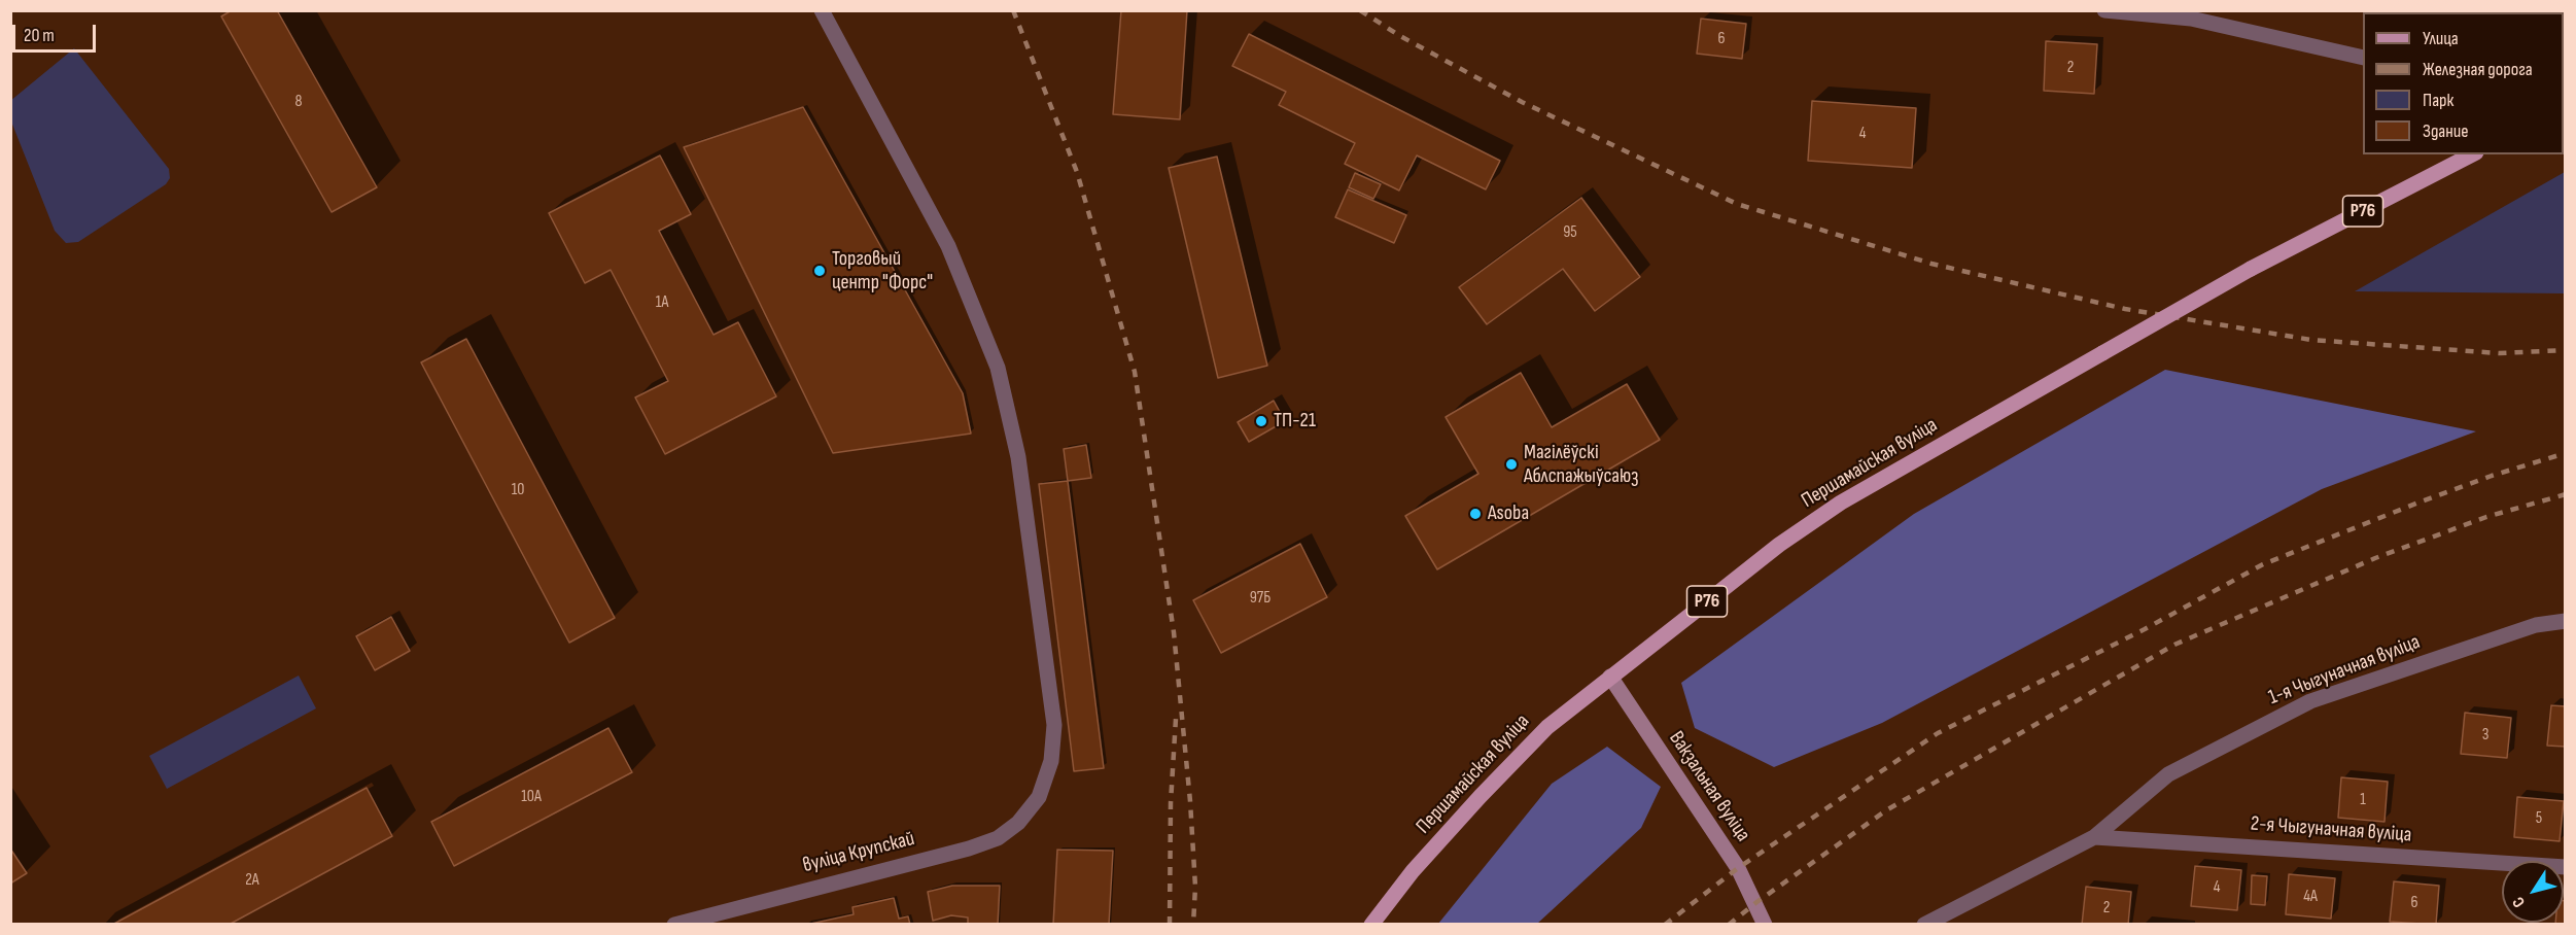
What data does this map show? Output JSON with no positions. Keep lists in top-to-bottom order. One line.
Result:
{"streets":{"main road":["Р76","Першамайская вуліца","Вакзальная вуліца"],"street":["1-я Чыгуначная вуліца","2-я Чыгуначная вуліца","вуліца Крупскай"]},"crossings":[["Першамайская вуліца","Вакзальная вуліца"],["1-я Чыгуначная вуліца","2-я Чыгуначная вуліца"]],"places":["Торговый центр \"Форс\"","ТП-21","Магілёўскі Аблспажыўсаюз","Asoba"],"house_numbers":["6","2","8","4","95","1А","10","97Б","3","10А","1","5","2А","4","4А","6","2"],"legend":["Улица","Железная дорога","Парк","Здание"],"scale_bar":"20 m","north":"bottom left"}
